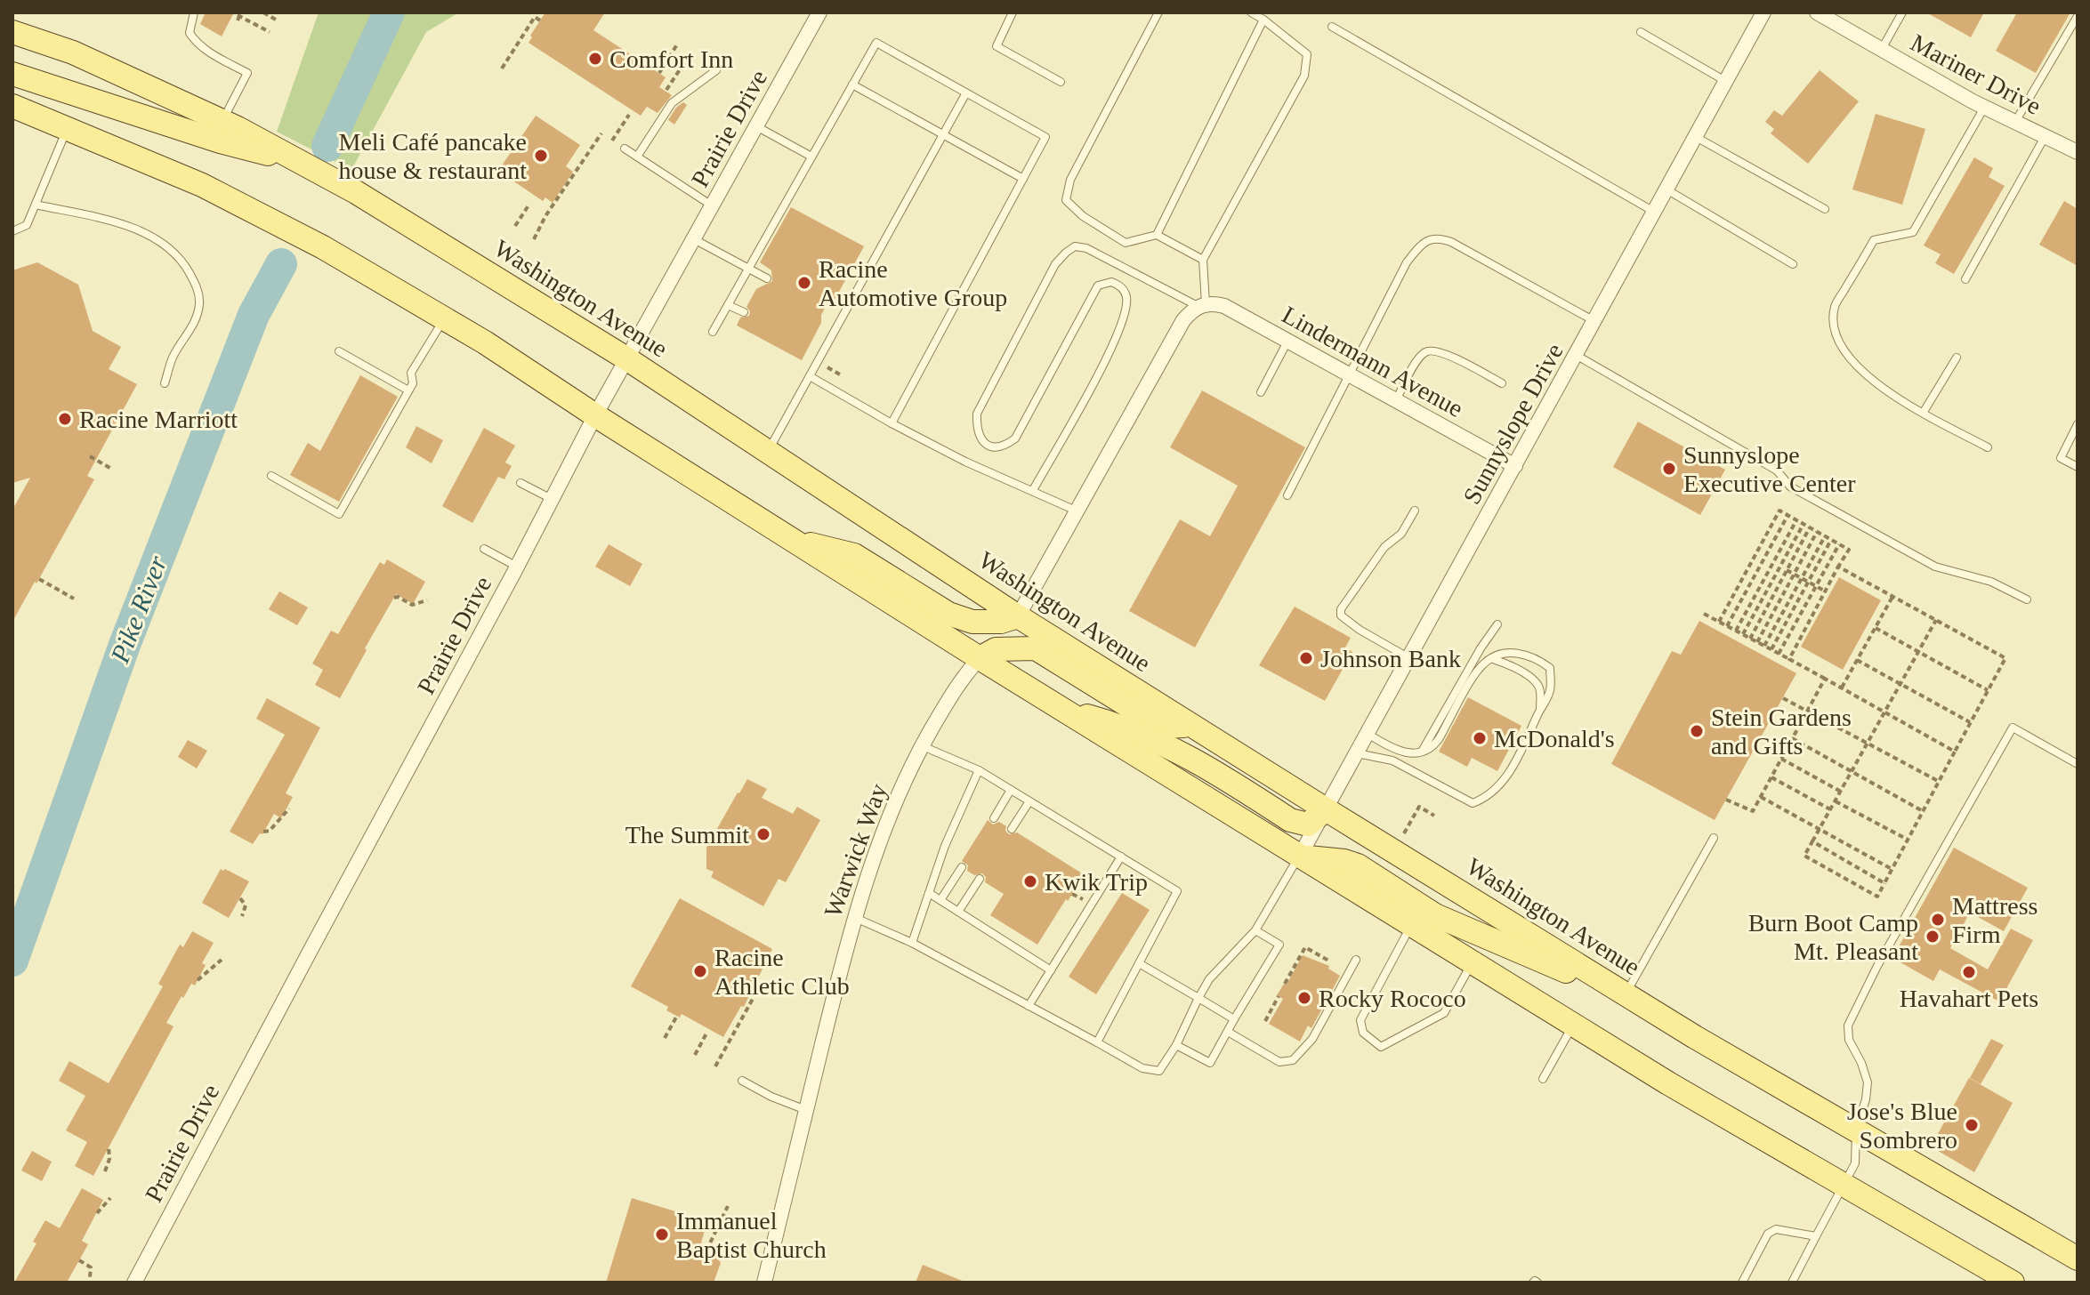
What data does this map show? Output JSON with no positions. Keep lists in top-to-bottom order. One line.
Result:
{"streets":{"main road":["Washington Avenue"],"street":["Mariner Drive","Prairie Drive","Lindermann Avenue","Sunnyslope Drive","Warwick Way"]},"crossings":[["Prairie Drive","Washington Avenue"],["Washington Avenue","Sunnyslope Drive"],["Lindermann Avenue","Sunnyslope Drive"]],"water":["Pike River"],"places":["Comfort Inn","Meli Café pancake house & restaurant","Racine Automotive Group","Racine Marriott","Sunnyslope Executive Center","Johnson Bank","Stein Gardens and Gifts","McDonald's","The Summit","Kwik Trip","Mattress Firm","Burn Boot Camp Mt. Pleasant","Racine Athletic Club","Havahart Pets","Rocky Rococo","Jose's Blue Sombrero","Immanuel Baptist Church"]}
